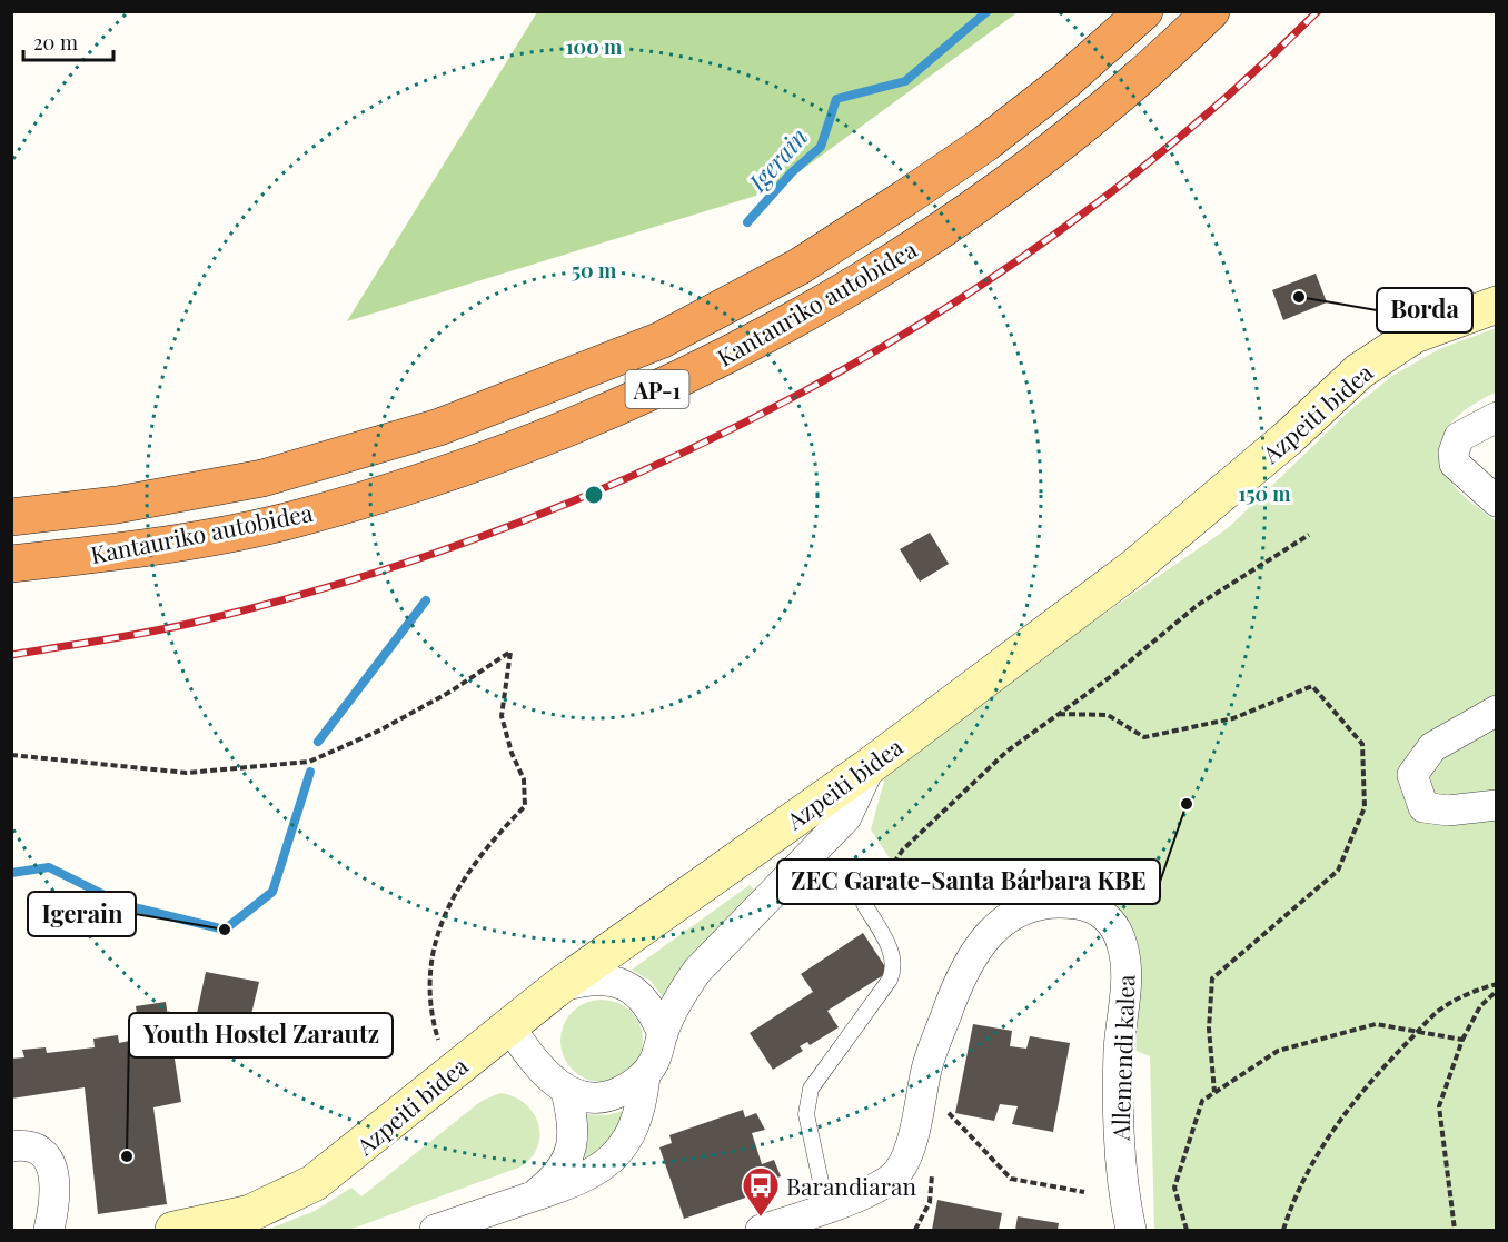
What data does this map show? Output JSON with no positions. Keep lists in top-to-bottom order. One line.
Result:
{"streets":{"highway":["Kantauriko autobidea","AP-1"],"main road":["Azpeiti bidea"],"street":["Allemendi kalea"]},"water":["Igerain"],"places":{"other":["Borda","ZEC Garate-Santa Bárbara KBE","Igerain","Youth Hostel Zarautz"],"bus stop":["Barandiaran"]},"scale_bar":"20 m","rings":["100 m","50 m","150 m"]}
